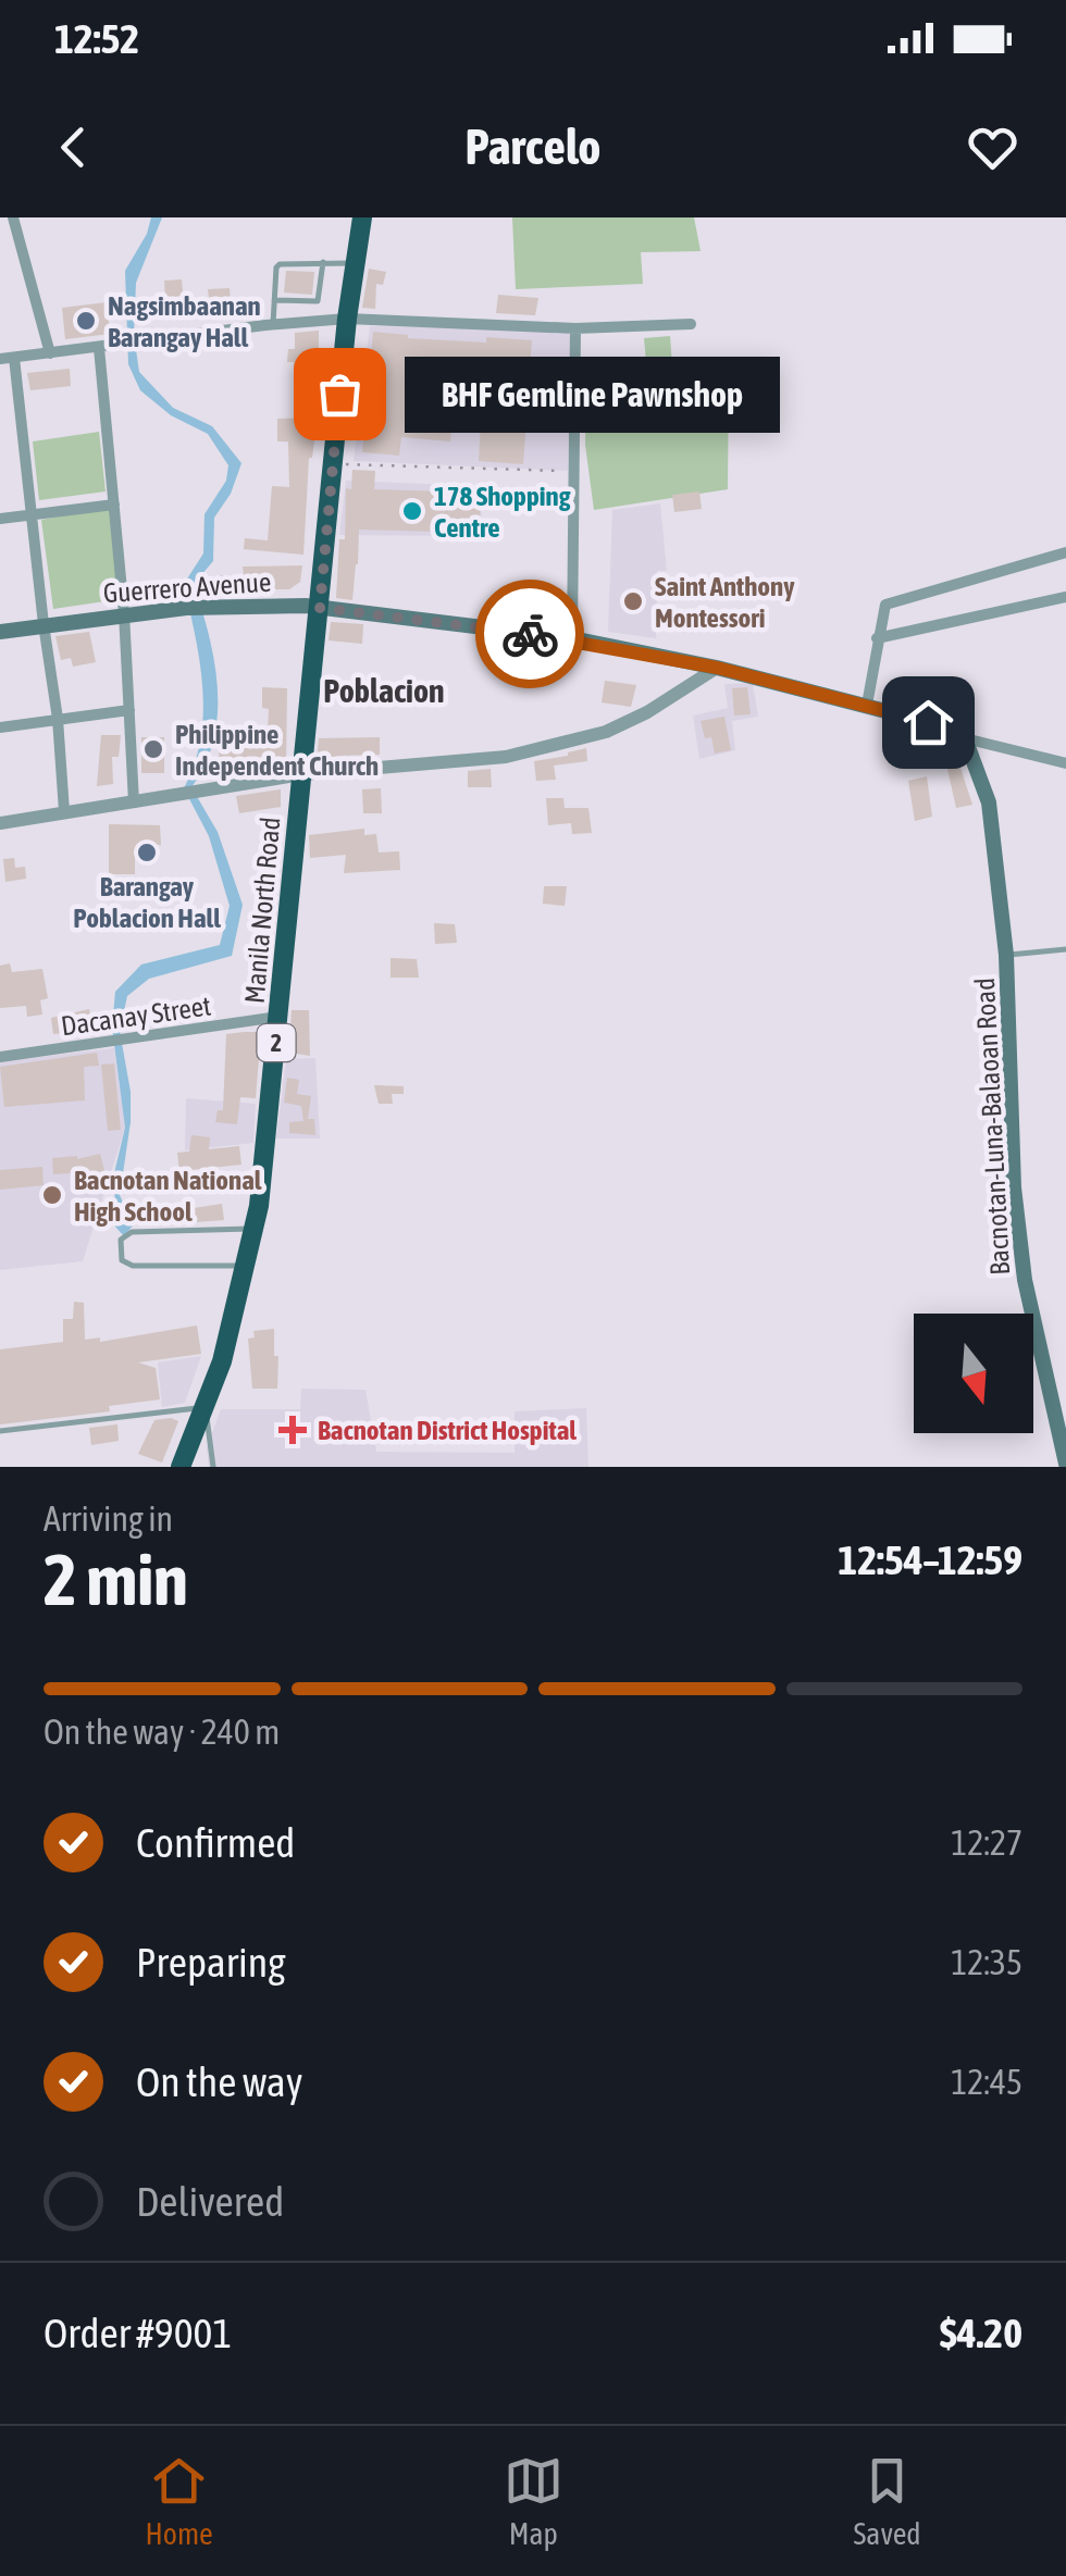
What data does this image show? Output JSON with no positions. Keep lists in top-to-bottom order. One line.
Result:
{"streets":{"highway":["Manila North Road","2"],"main road":["Guerrero Avenue","Bacnotan-Luna-Balaoan Road"],"street":["Dacanay Street"]},"crossings":[["Guerrero Avenue","Manila North Road"],["Guerrero Avenue","Bacnotan-Luna-Balaoan Road"],["Manila North Road","Dacanay Street"]],"districts":["Poblacion"],"places":{"other":["Nagsimbaanan Barangay Hall","BHF Gemline Pawnshop","178 Shopping Centre","Saint Anthony Montessori","Philippine Independent Church","Barangay Poblacion Hall","Bacnotan National High School"],"health":["Bacnotan District Hospital"]},"north":"bottom","page":{"status":"12:52","header":"Parcelo","bubble":"BHF Gemline Pawnshop","heading":["2 min","Arriving in","12:54–12:59"],"panel":["Order #9001","$4.20"],"bar":"On the way · 240 m","list":[["Confirmed","12:27"],["Preparing","12:35"],["On the way","12:45"],"Delivered"],"tabs":["Home","Map","Saved"]}}
